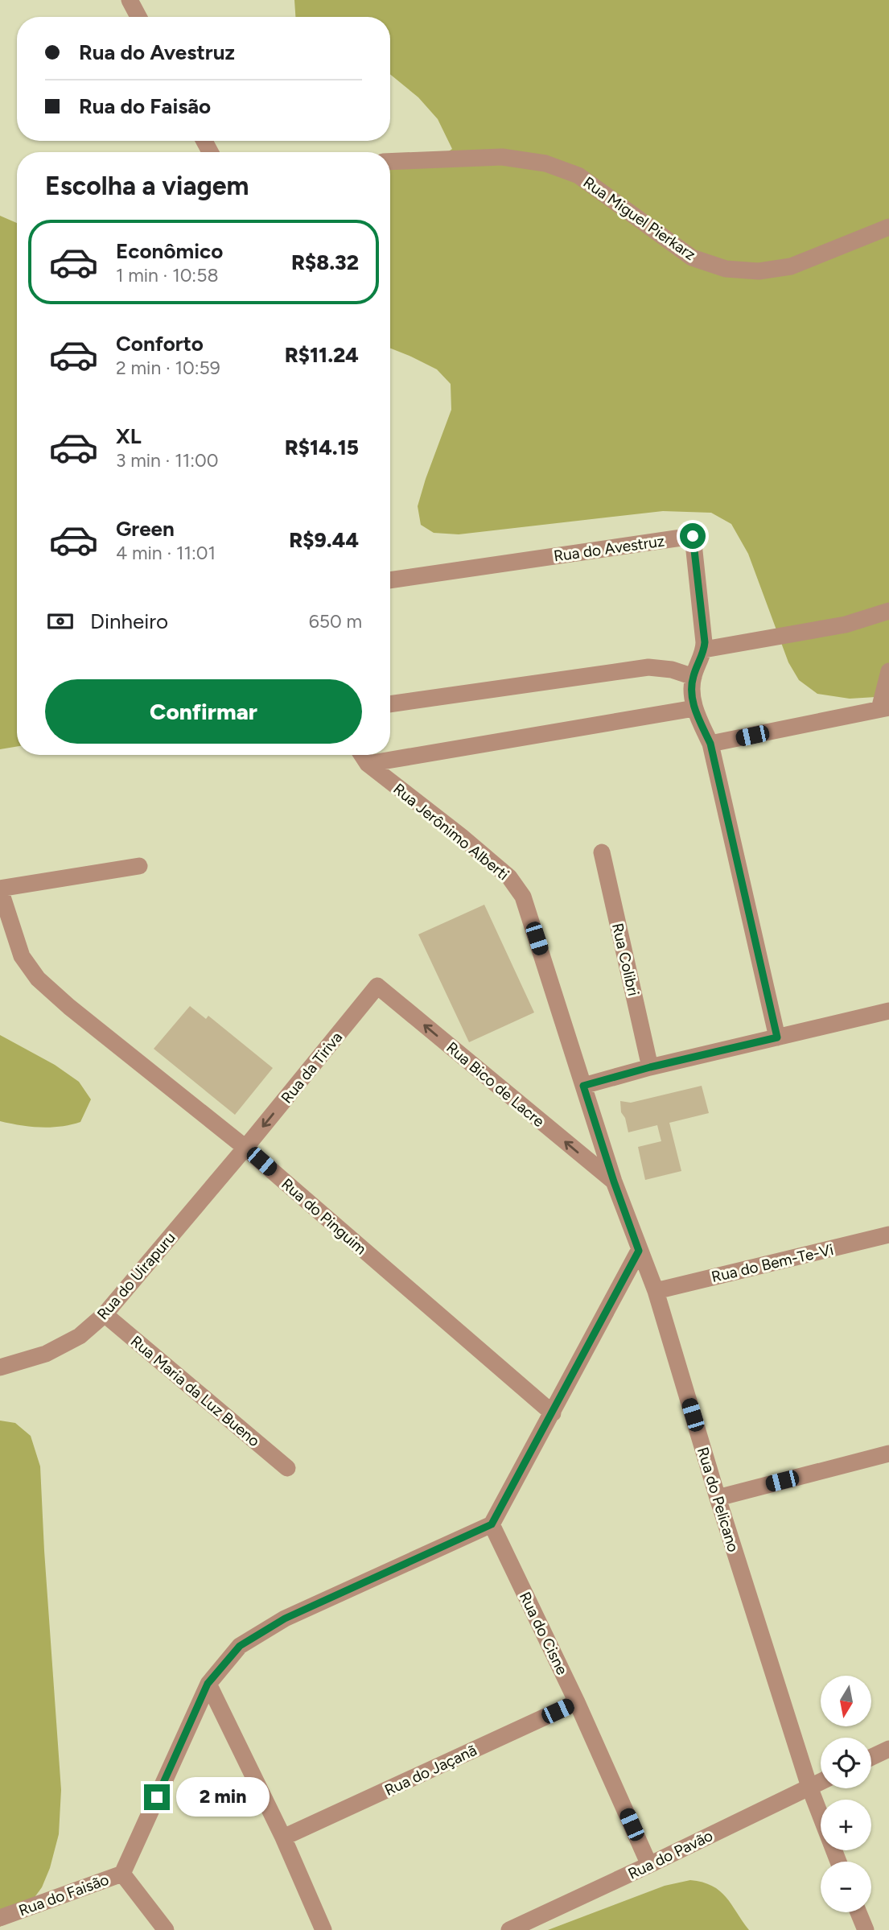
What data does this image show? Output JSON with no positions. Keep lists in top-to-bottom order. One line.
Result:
{"streets":{"street":["Rua Miguel Pierkarz","Rua do Avestruz","Rua Jerônimo Alberti","Rua Colibri","Rua da Tiriva","Rua Bico de Lacre","Rua do Pinguim","Rua do Bem-Te-Vi","Rua do Uirapuru","Rua Maria da Luz Bueno","Rua do Pelicano","Rua do Cisne","Rua do Jaçanã","Rua do Pavão","Rua do Faisão"]},"crossings":[["Rua Jerônimo Alberti","Rua Bico de Lacre"],["Rua Jerônimo Alberti","Rua do Pelicano"],["Rua da Tiriva","Rua Bico de Lacre"],["Rua da Tiriva","Rua do Pinguim"],["Rua da Tiriva","Rua do Uirapuru"],["Rua Bico de Lacre","Rua do Pelicano"],["Rua do Pinguim","Rua do Uirapuru"],["Rua do Bem-Te-Vi","Rua do Pelicano"],["Rua do Uirapuru","Rua Maria da Luz Bueno"],["Rua do Pelicano","Rua do Pavão"],["Rua do Cisne","Rua do Jaçanã"],["Rua do Cisne","Rua do Pavão"]],"one_way":["Rua da Tiriva","Rua Bico de Lacre"],"north":"bottom","page":{"banner":["Rua do Avestruz","Rua do Faisão"],"heading":"Escolha a viagem","list":[{"name":"Econômico","note":"1 min · 10:58","value":"R$8.32"},{"name":"Conforto","note":"2 min · 10:59","value":"R$11.24"},{"name":"XL","note":"3 min · 11:00","value":"R$14.15"},{"name":"Green","note":"4 min · 11:01","value":"R$9.44"}],"pay":["Dinheiro","650 m"],"buttons":"Confirmar","map_buttons":["+","−"],"bubble":"2 min"}}
